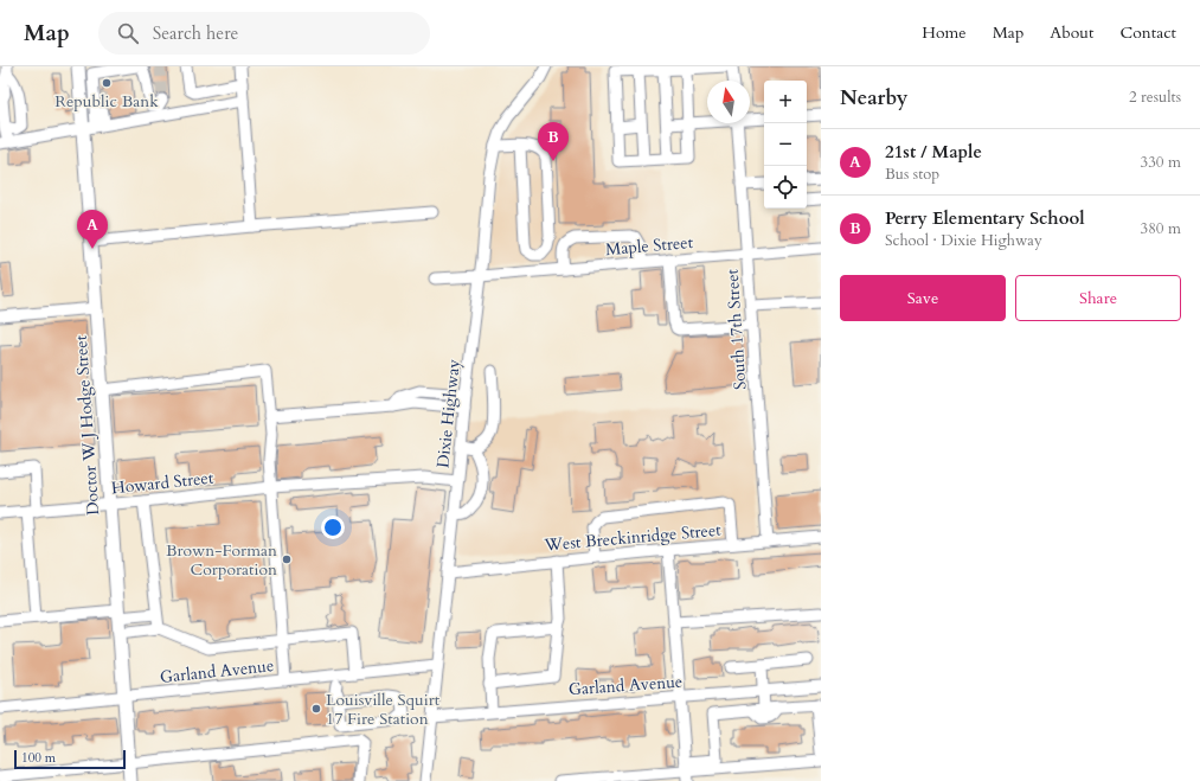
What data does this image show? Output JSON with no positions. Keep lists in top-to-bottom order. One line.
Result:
{"streets":{"main road":["Doctor W J Hodge Street"],"street":["Maple Street","South 17th Street","Dixie Highway","Howard Street","West Breckinridge Street","Garland Avenue"]},"crossings":[["Maple Street","South 17th Street"],["Maple Street","Dixie Highway"],["South 17th Street","West Breckinridge Street"],["Dixie Highway","Howard Street"],["Dixie Highway","West Breckinridge Street"],["Dixie Highway","Garland Avenue"],["Doctor W J Hodge Street","Howard Street"],["Doctor W J Hodge Street","Garland Avenue"]],"places":["Republic Bank","Brown-Forman Corporation","Louisville Squirt 17 Fire Station"],"scale_bar":"100 m","north":"top","page":{"header":"Map","search":"Search here","nav":["Home","Map","About","Contact"],"heading":["Nearby","2 results"],"map_buttons":["+","−"],"pins":["B","A"],"list":[{"mark":"A","name":"21st / Maple","note":"Bus stop","value":"330 m"},{"mark":"B","name":"Perry Elementary School","note":"School · Dixie Highway","value":"380 m"}],"buttons":["Save","Share"],"scale":"100 m"}}
